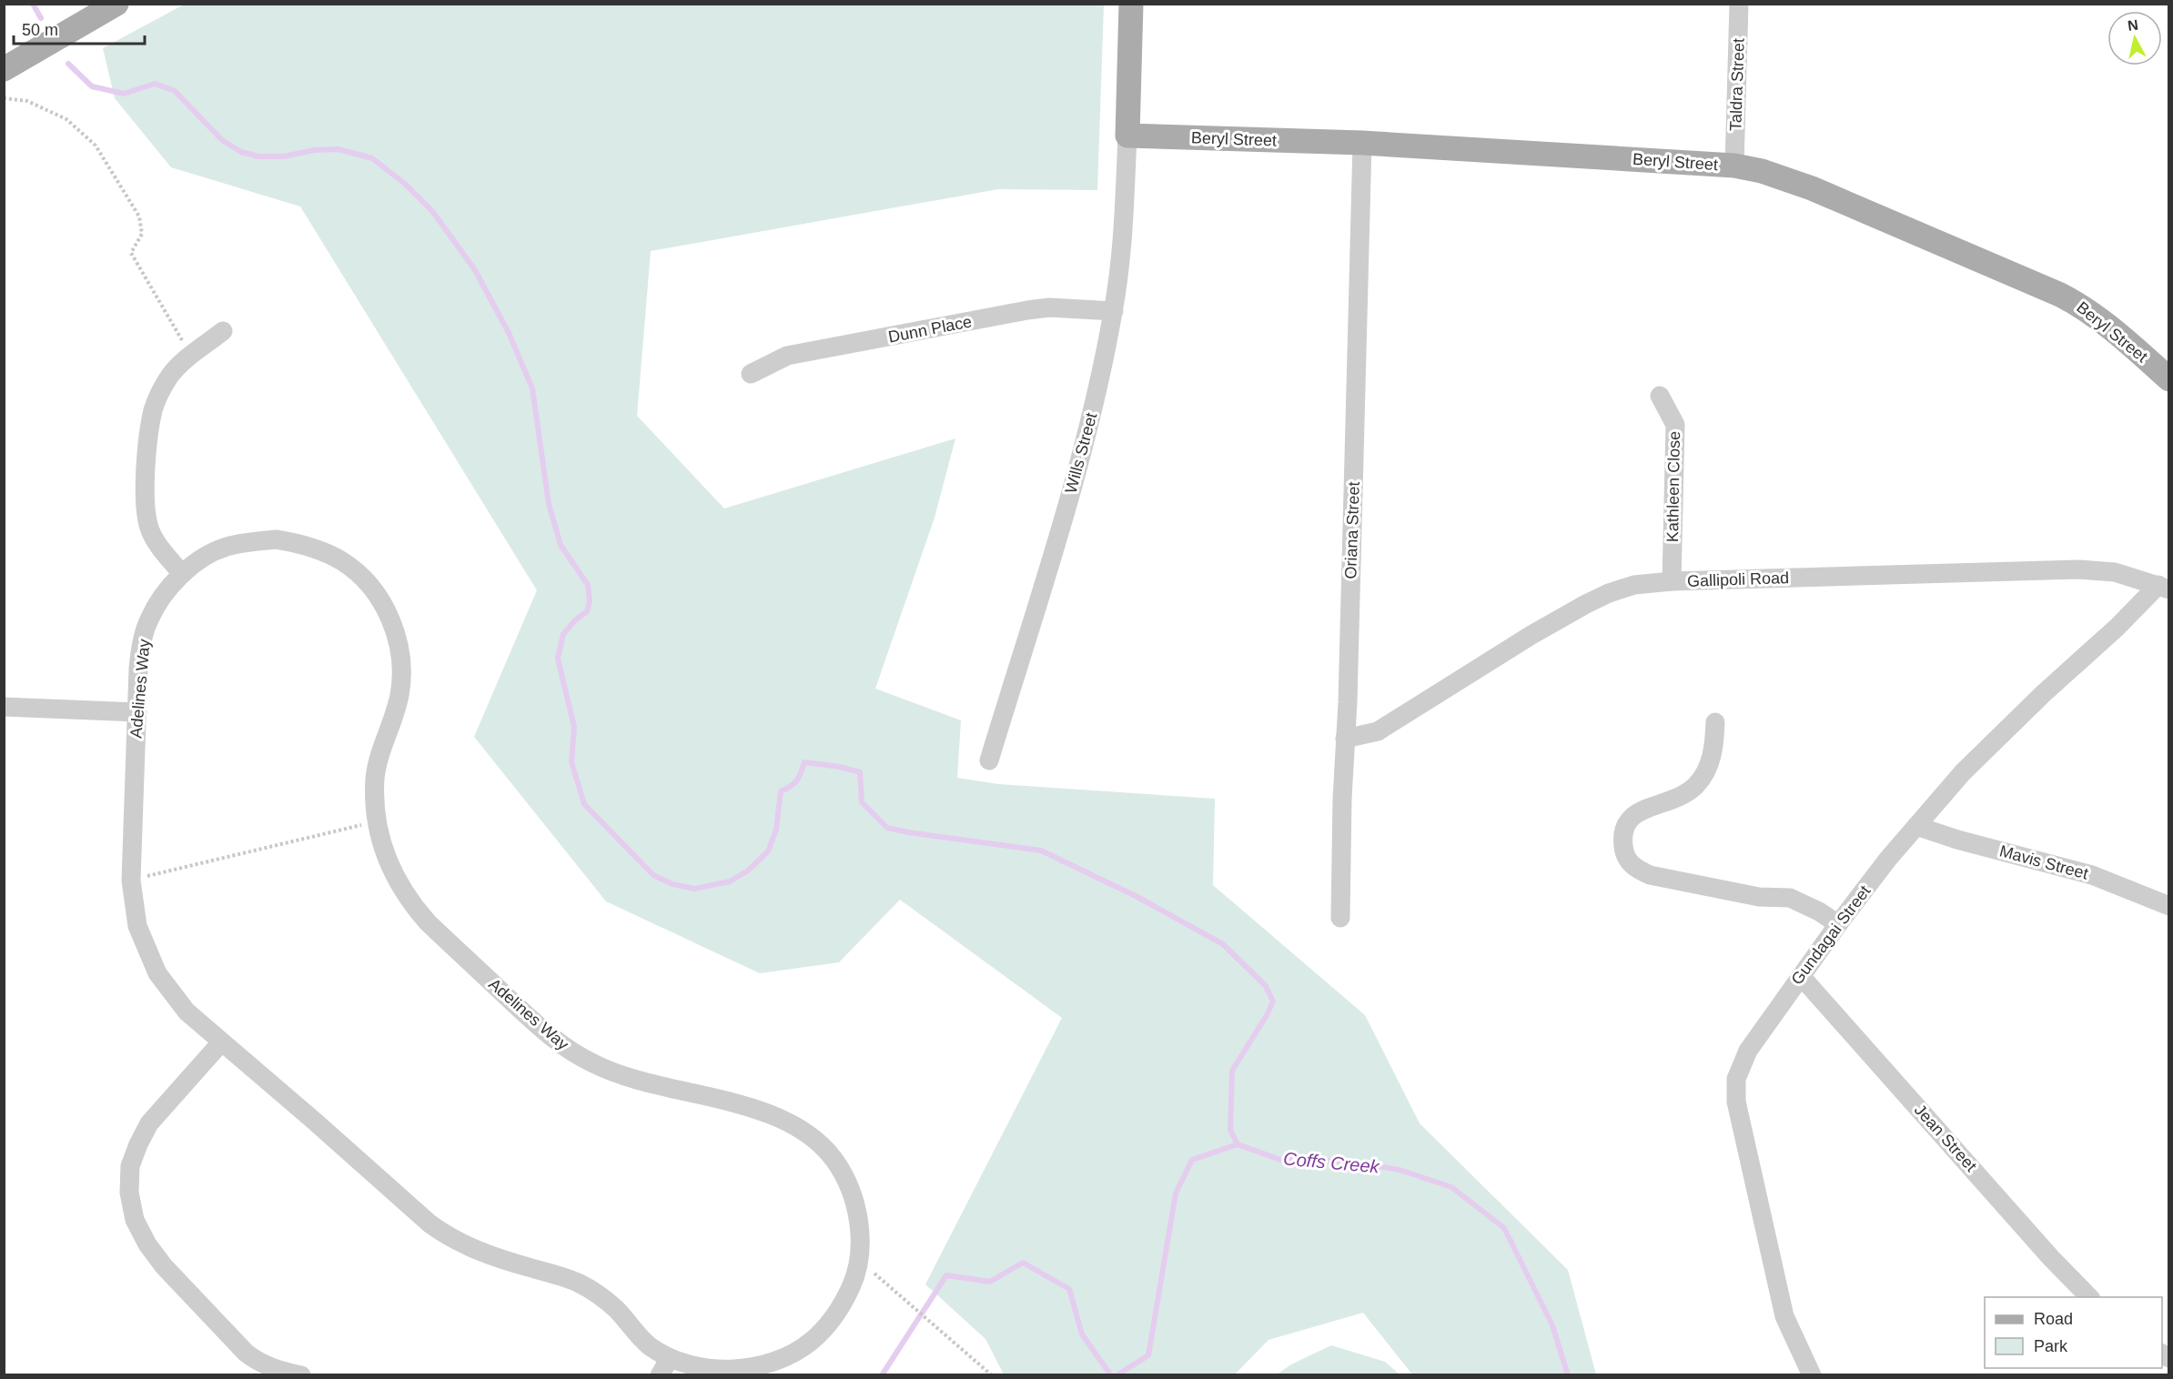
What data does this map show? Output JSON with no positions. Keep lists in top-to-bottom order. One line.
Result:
{"streets":{"main road":["Beryl Street"],"street":["Taldra Street","Dunn Place","Wills Street","Kathleen Close","Oriana Street","Gallipoli Road","Adelines Way","Mavis Street","Gundagai Street","Jean Street"]},"crossings":[["Taldra Street","Beryl Street"],["Beryl Street","Wills Street"],["Beryl Street","Oriana Street"],["Dunn Place","Wills Street"],["Kathleen Close","Gallipoli Road"],["Oriana Street","Gallipoli Road"],["Gallipoli Road","Gundagai Street"],["Mavis Street","Gundagai Street"],["Gundagai Street","Jean Street"]],"water":["Coffs Creek"],"legend":["Road","Park"],"scale_bar":"50 m","north":"top"}
